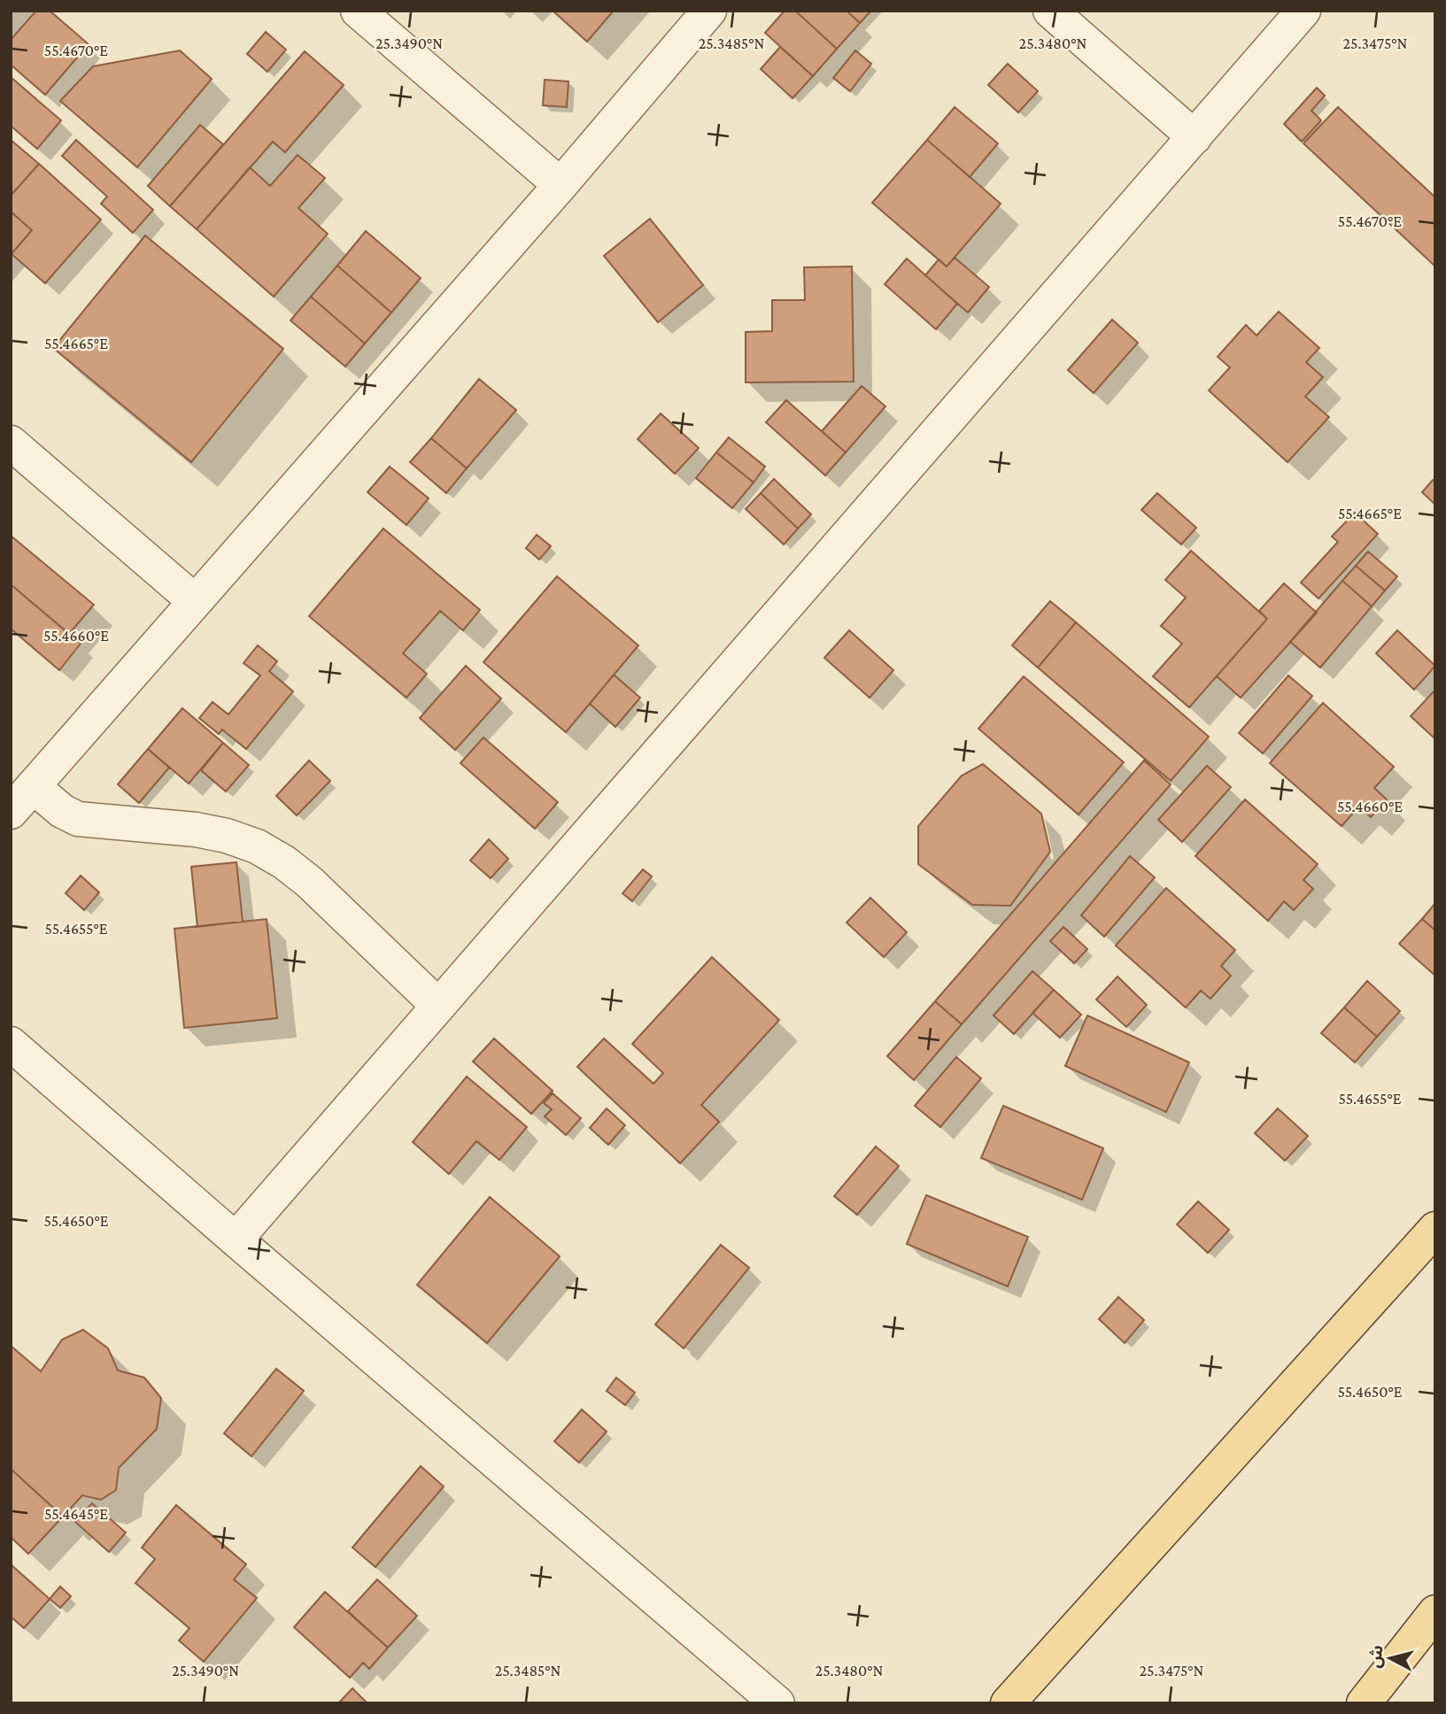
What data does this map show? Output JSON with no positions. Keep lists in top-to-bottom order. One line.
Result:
{"north":"left","coordinates":["25.3490°N","25.3480°N","25.3485°N","25.3475°N","55.4670°E","55.4665°E","55.4660°E","55.4655°E","55.4650°E","55.4645°E"]}
